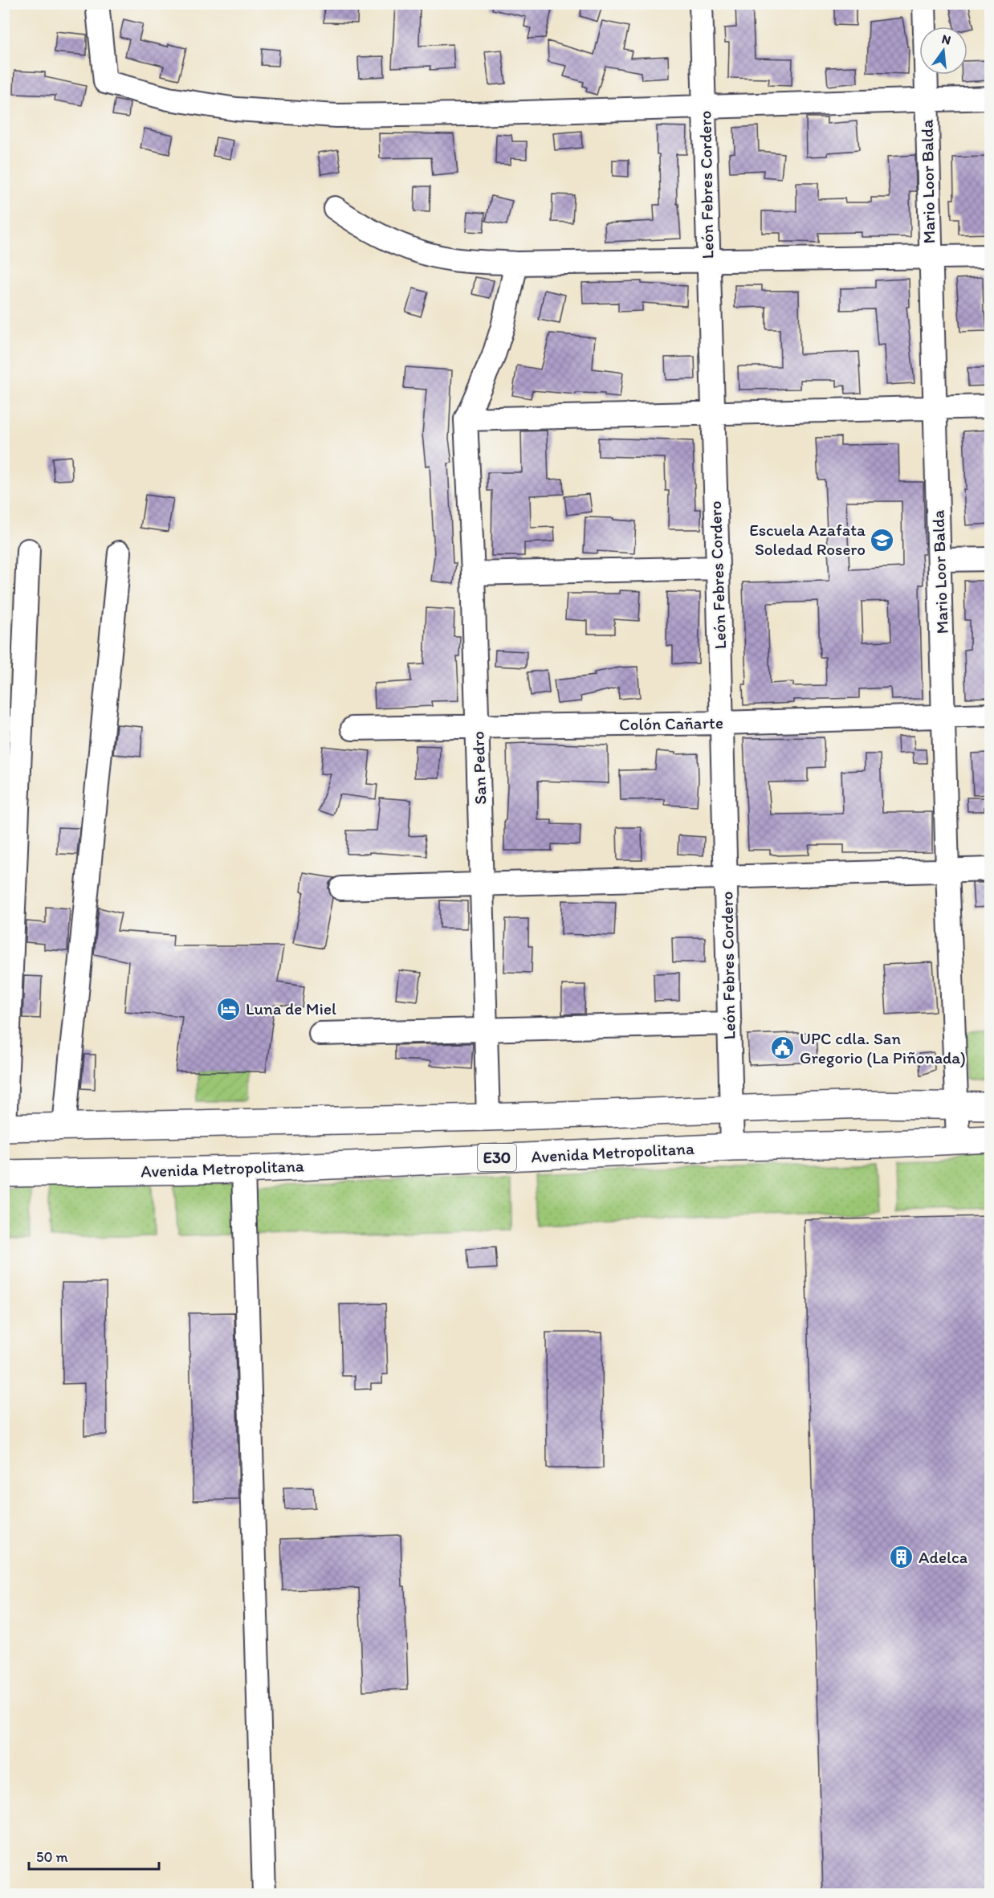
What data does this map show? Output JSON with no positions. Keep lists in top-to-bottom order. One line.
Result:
{"streets":{"highway":["Avenida Metropolitana","E30"],"street":["Mario Loor Balda","León Febres Cordero","Colón Cañarte","San Pedro"]},"crossings":[["Mario Loor Balda","Colón Cañarte"],["Mario Loor Balda","Avenida Metropolitana"],["León Febres Cordero","Colón Cañarte"],["León Febres Cordero","Avenida Metropolitana"],["Colón Cañarte","San Pedro"]],"places":{"school or university":["Escuela Azafata Soledad Rosero"],"hotel":["Luna de Miel"],"public building":["UPC cdla. San Gregorio (La Piñonada)"],"building":["Adelca"]},"scale_bar":"50 m","north":"top"}
